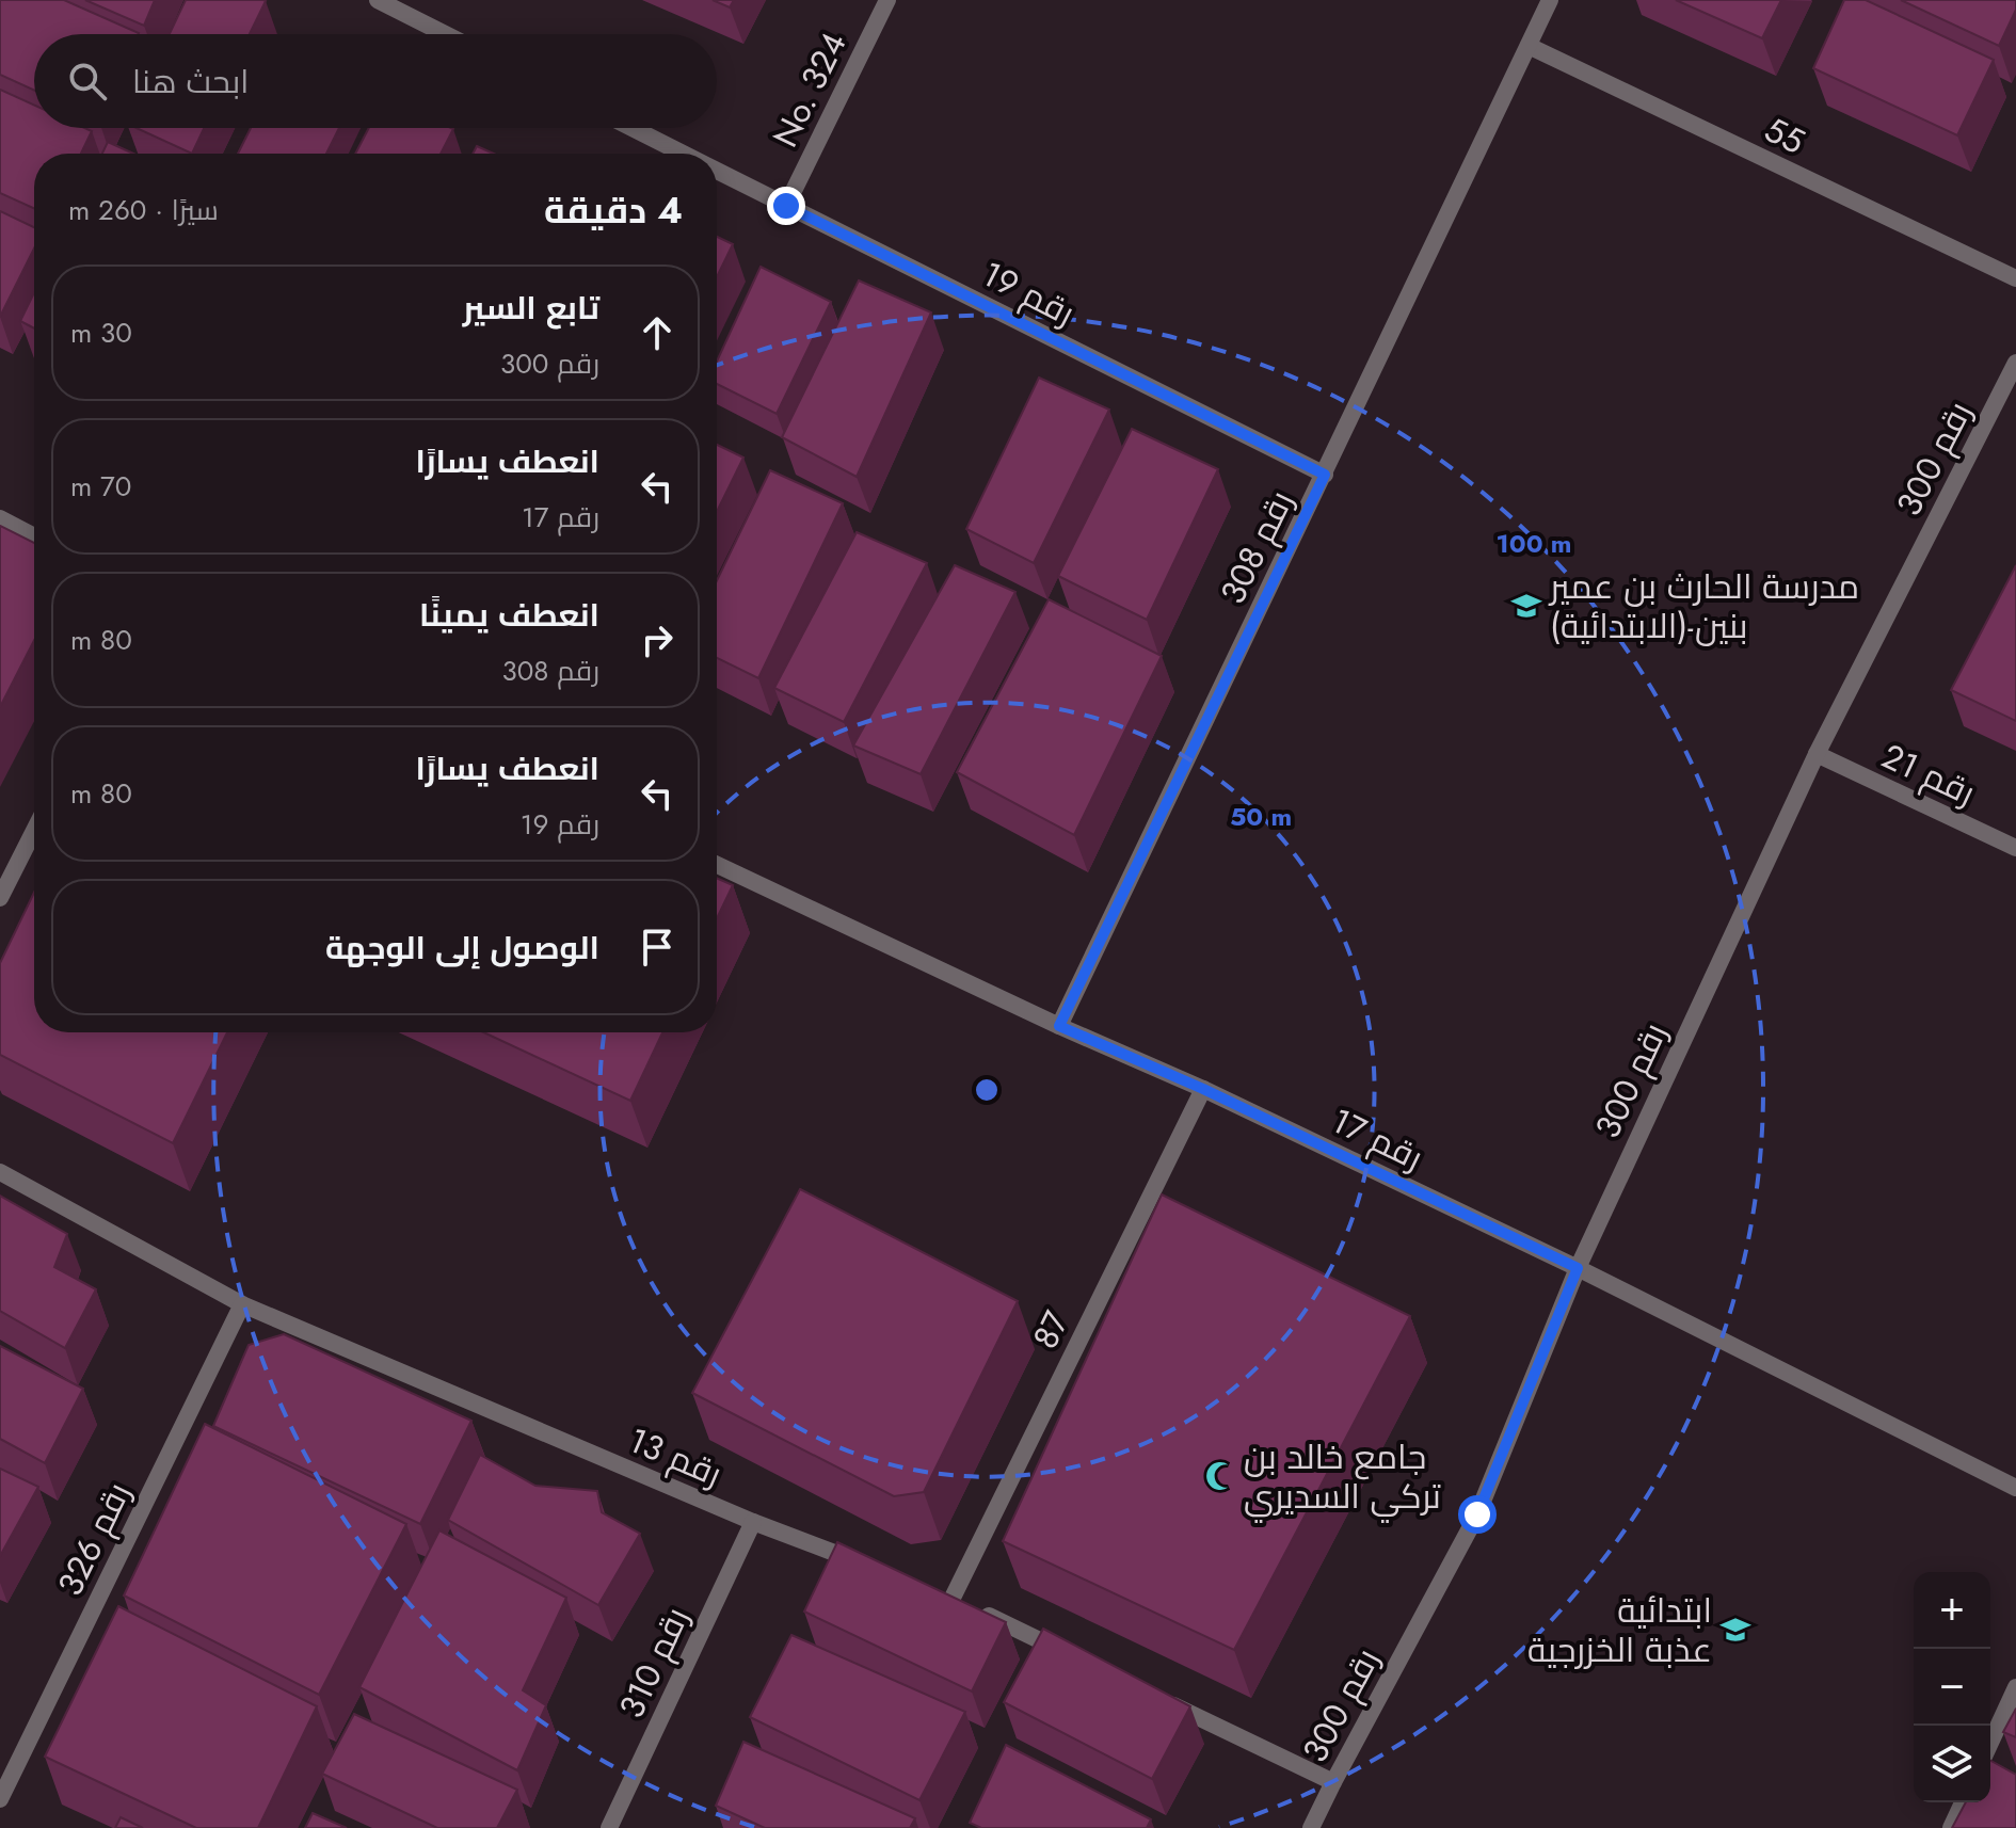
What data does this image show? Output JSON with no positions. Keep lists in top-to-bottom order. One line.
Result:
{"streets":{"street":["No. 324","55","رقم 19","رقم 300","رقم 308","رقم 21","رقم 17","87","رقم 13","رقم 326","رقم 310"]},"crossings":[["No. 324","رقم 19"],["55","رقم 308"],["رقم 19","رقم 308"],["رقم 300","رقم 21"],["رقم 300","رقم 17"],["رقم 308","رقم 17"],["رقم 17","87"],["رقم 13","رقم 326"],["رقم 13","رقم 310"]],"places":{"school or university":["مدرسة الحارث بن عمير (الابتدائية)-بنين","ابتدائية عذبة الخزرجية"],"mosque":["جامع خالد بن تركي السديري"]},"page":{"search":"ابحث هنا","heading":["4 دقيقة","سيرًا · 260 m"],"list":[["تابع السير","رقم 300","30 m"],["انعطف يسارًا","رقم 17","70 m"],["انعطف يمينًا","رقم 308","80 m"],["انعطف يسارًا","رقم 19","80 m"],"الوصول إلى الوجهة"],"map_buttons":["+","−"]},"rings":["100 m","50 m"]}
